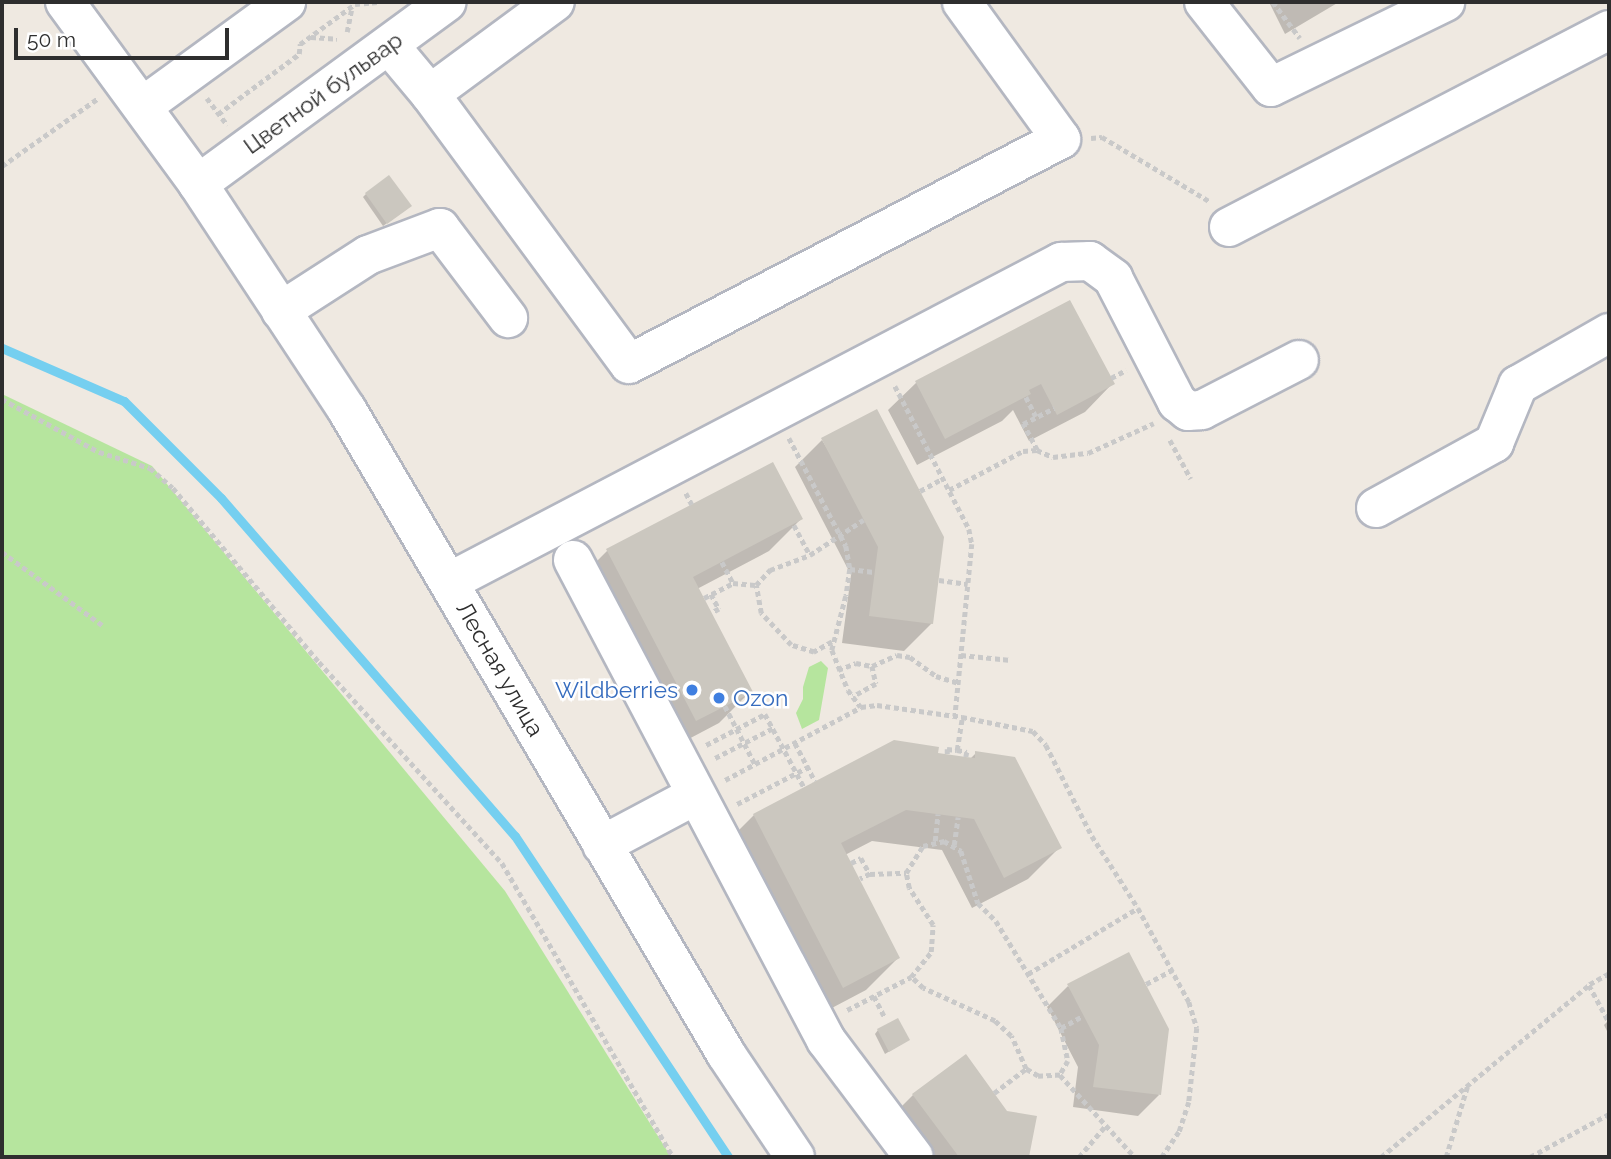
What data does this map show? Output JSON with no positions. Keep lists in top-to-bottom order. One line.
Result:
{"streets":{"street":["Цветной бульвар","Лесная улица"]},"crossings":[["Цветной бульвар","Лесная улица"]],"places":["Wildberries","Ozon"],"scale_bar":"50 m"}
